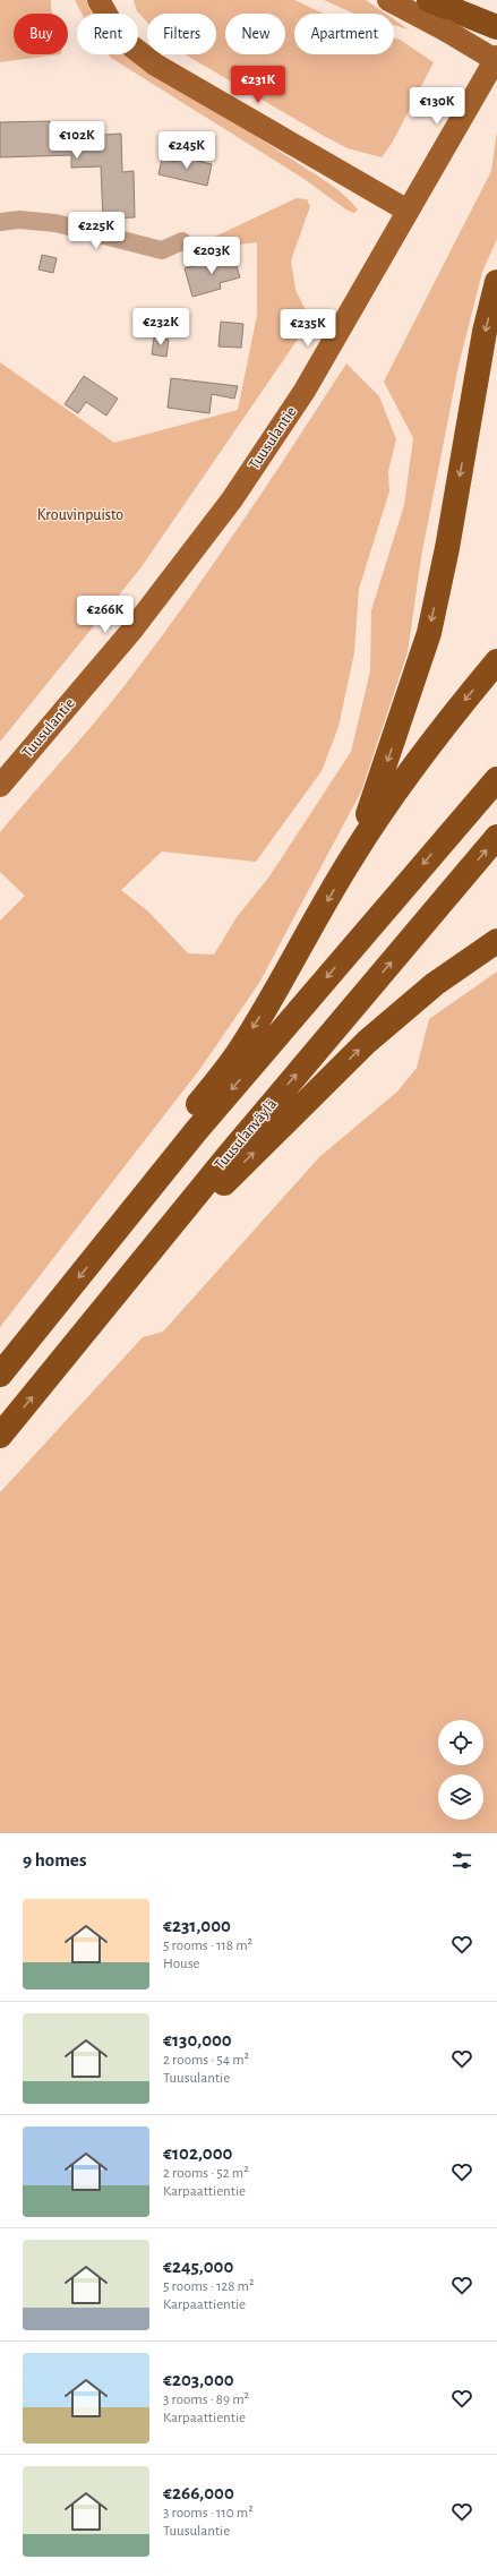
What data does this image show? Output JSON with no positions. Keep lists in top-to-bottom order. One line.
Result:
{"streets":{"highway":["Tuusulanväylä"],"main road":["Tuusulantie"]},"parks":["Krouvinpuisto"],"page":{"chip":["Buy","Rent","Filters","New","Apartment"],"price":["€231K","€130K","€102K","€245K","€225K","€203K","€232K","€235K","€266K"],"heading":"9 homes","list":[{"name":"€231,000","note":"5 rooms · 118 m² · House"},{"name":"€130,000","note":"2 rooms · 54 m² · Tuusulantie"},{"name":"€102,000","note":"2 rooms · 52 m² · Karpaattientie"},{"name":"€245,000","note":"5 rooms · 128 m² · Karpaattientie"},{"name":"€203,000","note":"3 rooms · 89 m² · Karpaattientie"},{"name":"€266,000","note":"3 rooms · 110 m² · Tuusulantie"}]}}
